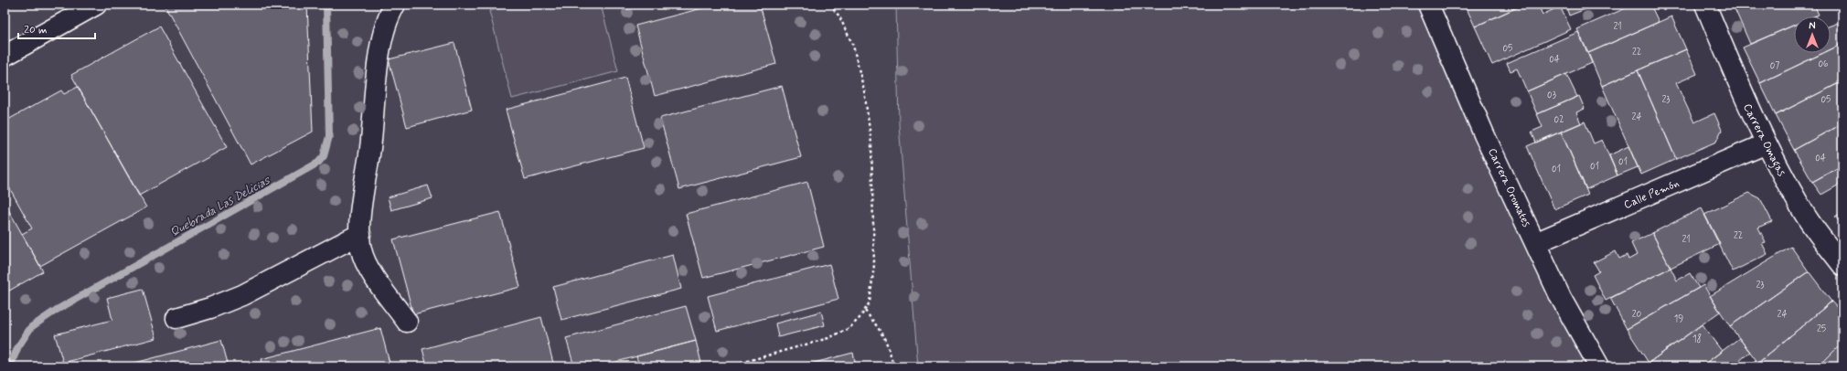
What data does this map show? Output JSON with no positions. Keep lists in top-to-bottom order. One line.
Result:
{"streets":{"street":["Carrera Omagas","Carrera Oromates","Calle Pemón"]},"crossings":[["Carrera Omagas","Calle Pemón"],["Carrera Oromates","Calle Pemón"]],"water":["Quebrada Las Delicias"],"house_numbers":["21","05","22","04","06","07","03","23","05","24","02","04","01","01","01","22","21","23","20","24","19","25","18"],"scale_bar":"20 m","north":"top"}
